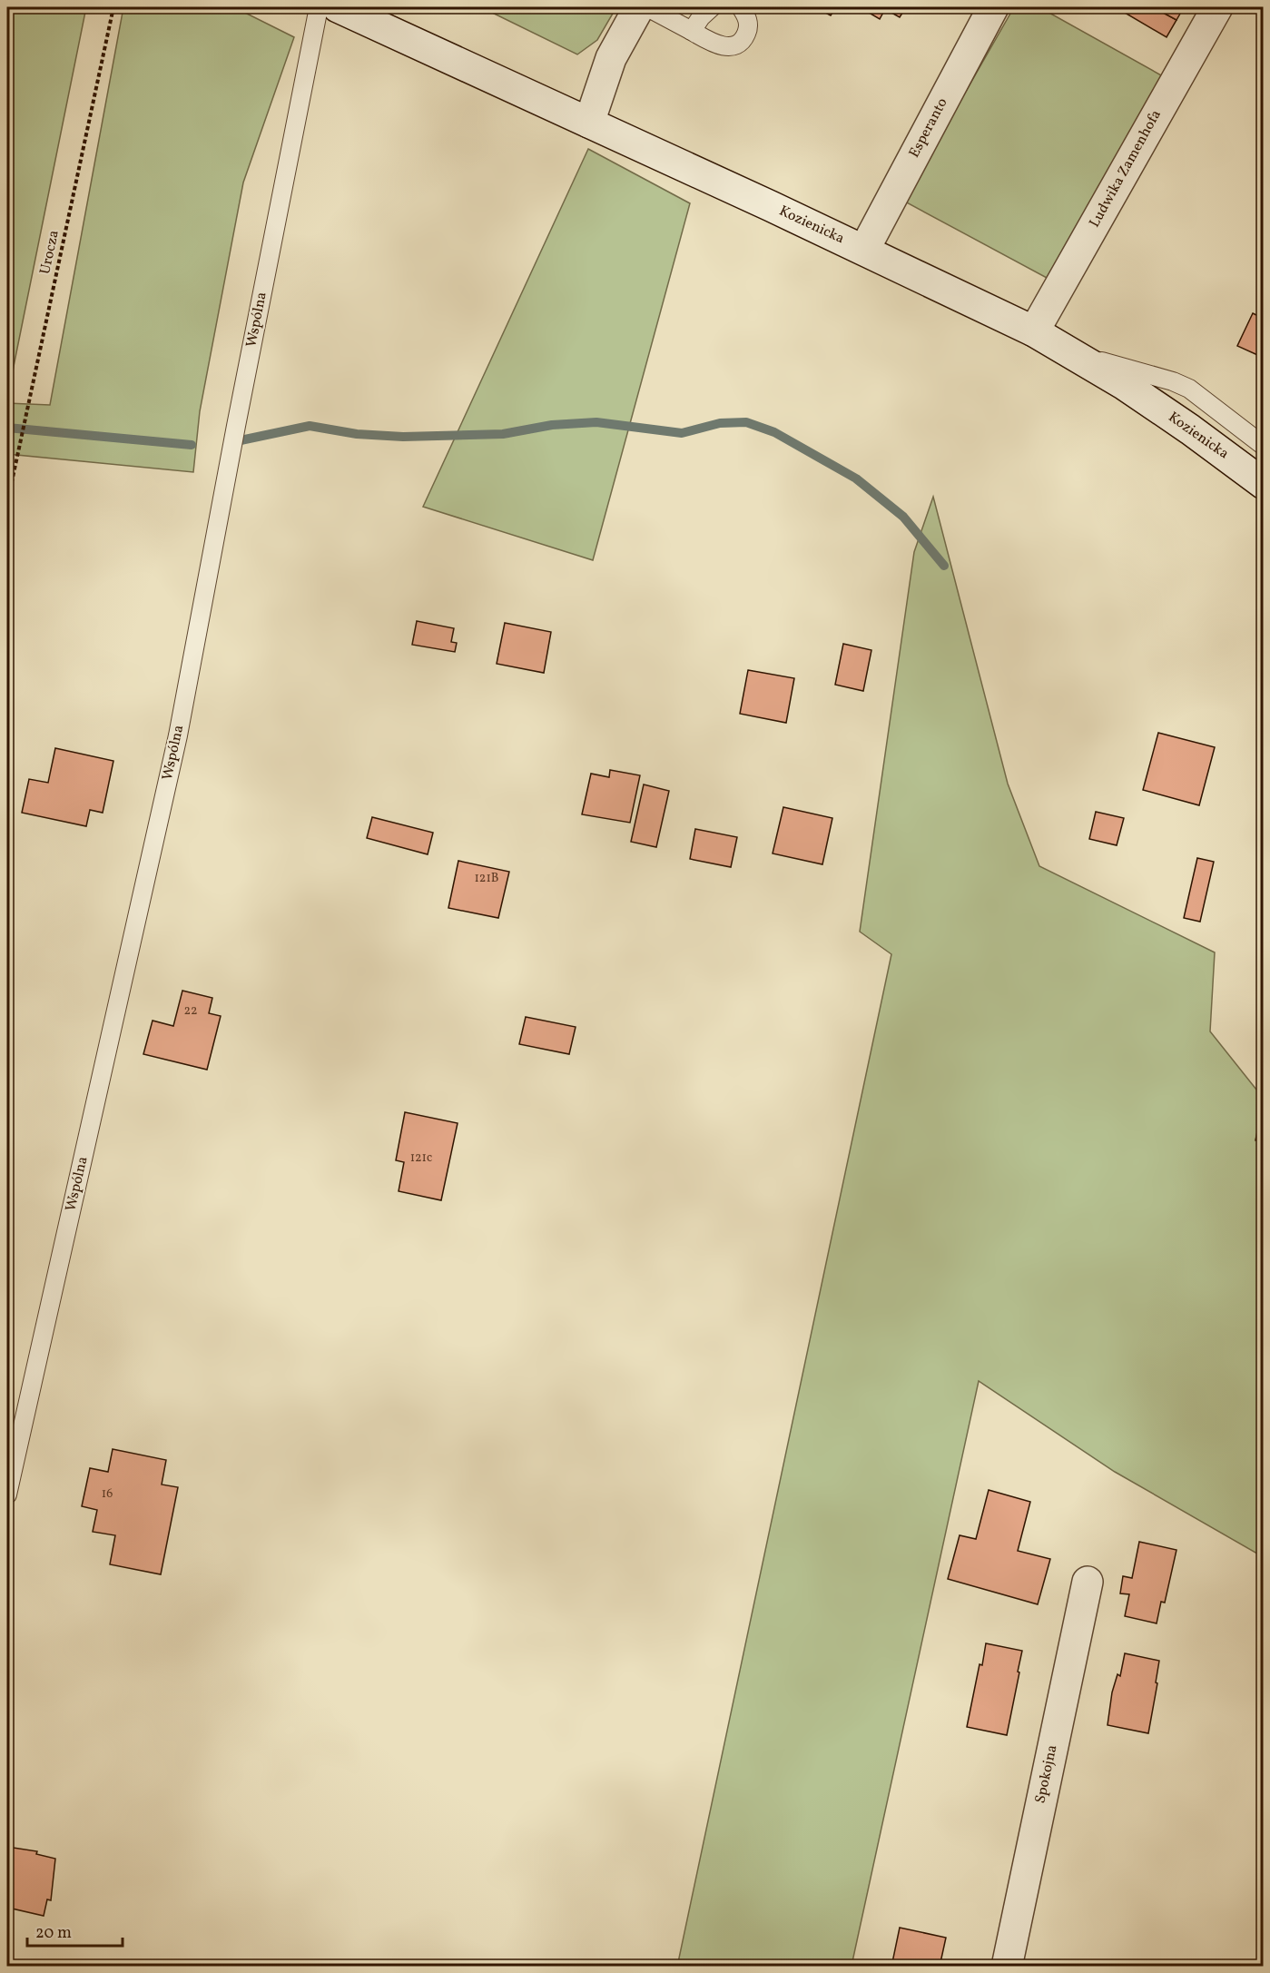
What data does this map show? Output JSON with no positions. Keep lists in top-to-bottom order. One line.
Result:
{"streets":{"street":["Esperanto","Ludwika Zamenhofa","Kozienicka","Spokojna"],"lane":["Wspólna"],"path":["Urocza"]},"crossings":[["Esperanto","Kozienicka"],["Ludwika Zamenhofa","Kozienicka"]],"house_numbers":["121B","22","121c","16"],"scale_bar":"20 m"}
